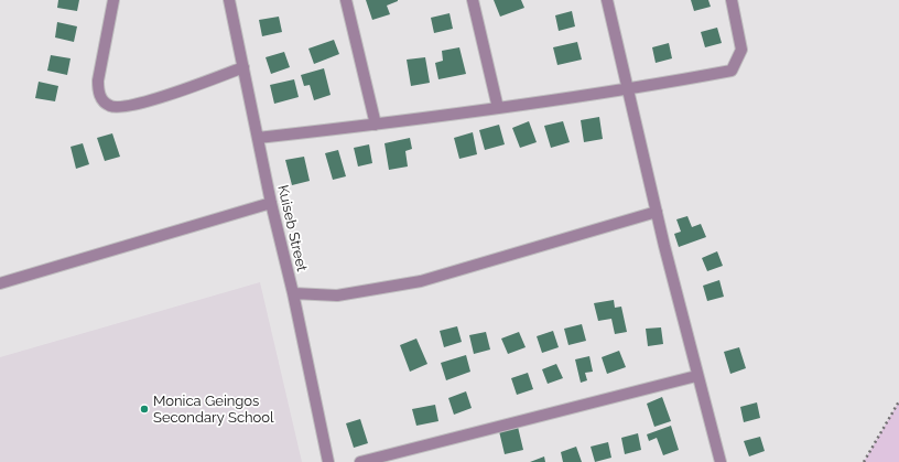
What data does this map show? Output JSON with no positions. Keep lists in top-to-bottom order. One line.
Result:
{"streets":{"street":["Kuiseb Street"]},"places":["Monica Geingos Secondary School"]}
